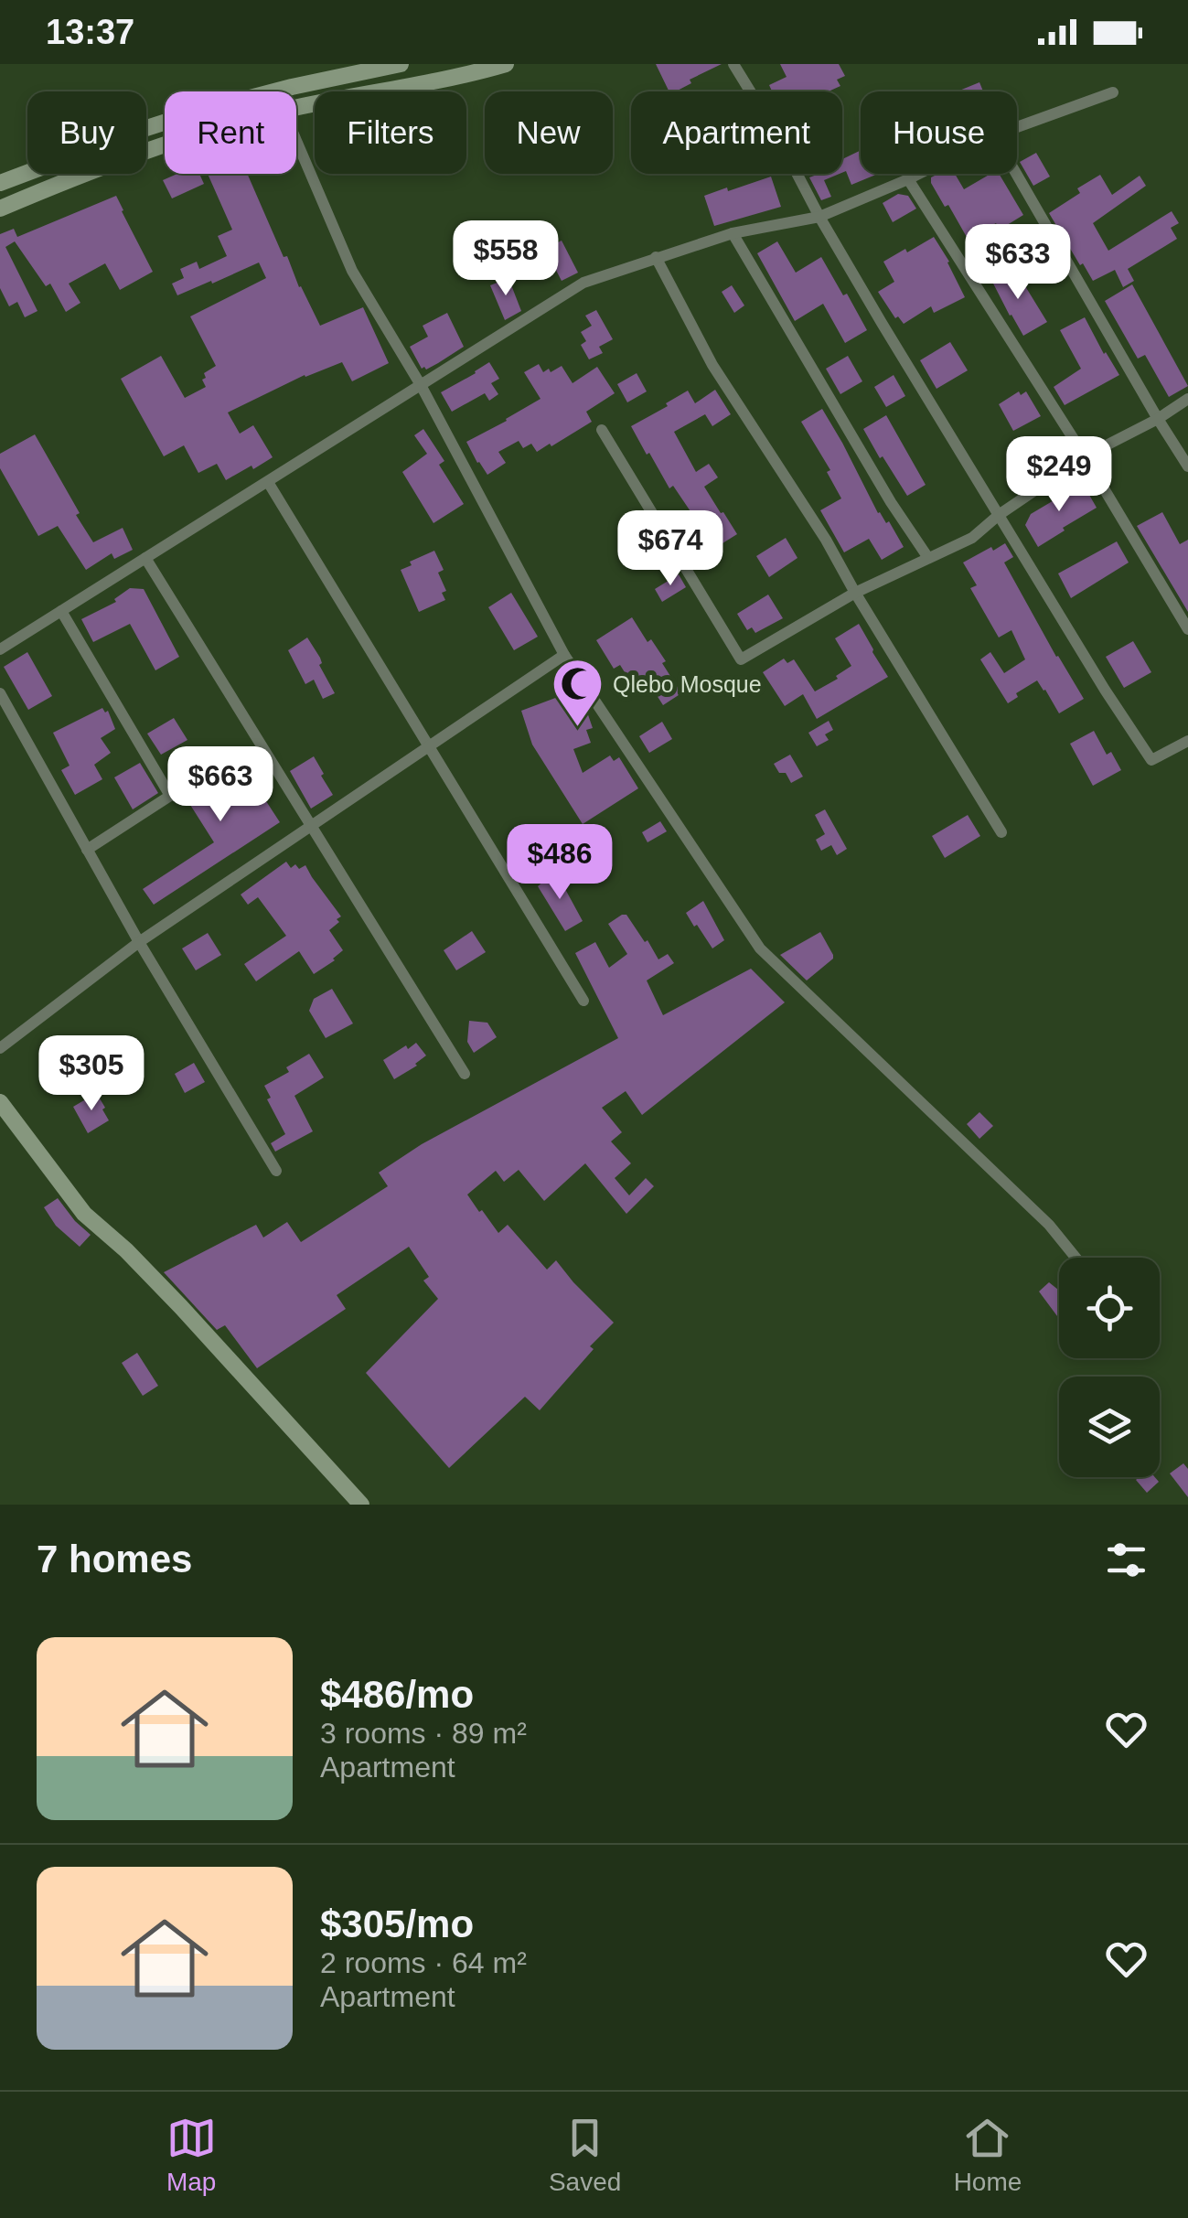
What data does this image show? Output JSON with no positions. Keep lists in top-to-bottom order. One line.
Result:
{"places":{"mosque":["Qlebo Mosque"]},"page":{"status":"13:37","chip":["Buy","Rent","Filters","New","Apartment","House"],"price":["$558","$633","$249","$674","$663","$486","$305"],"heading":"7 homes","list":[{"name":"$486/mo","note":"3 rooms · 89 m² · Apartment"},{"name":"$305/mo","note":"2 rooms · 64 m² · Apartment"}],"tabs":["Map","Saved","Home"]}}
